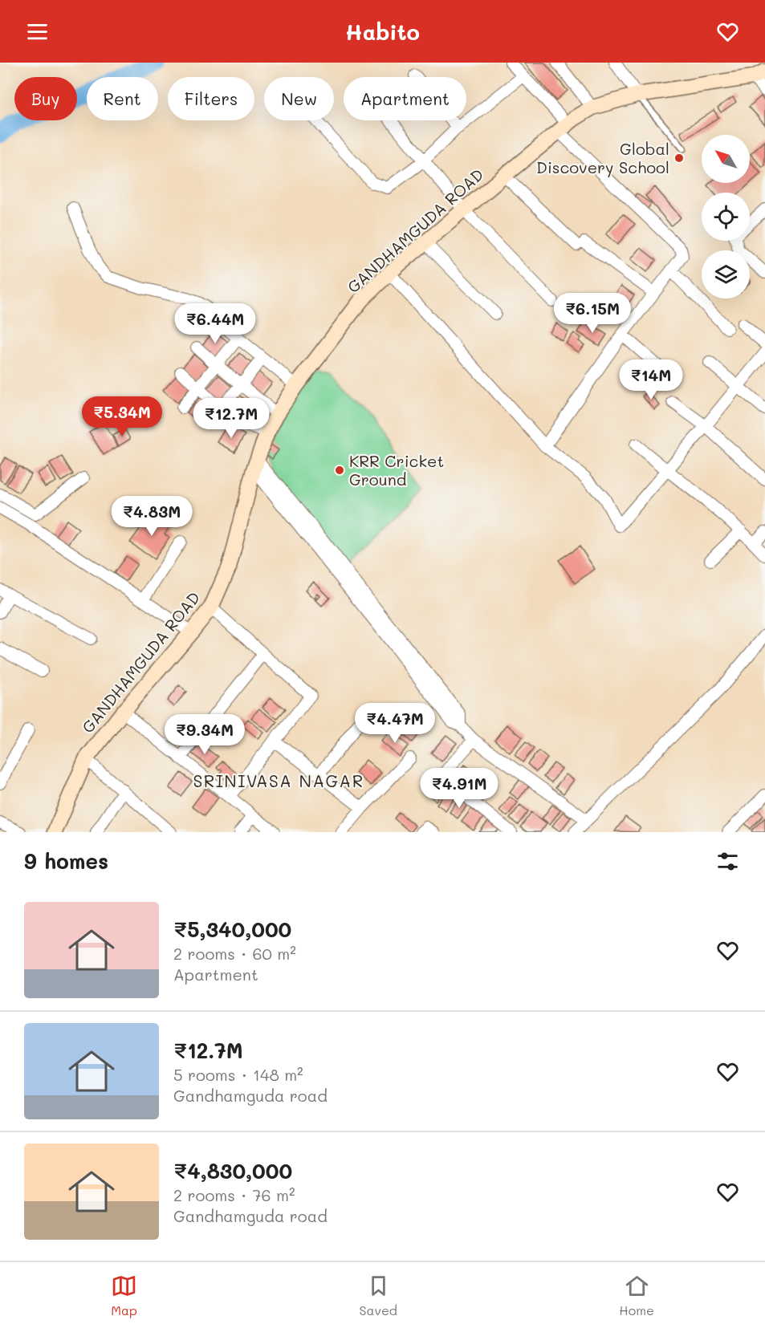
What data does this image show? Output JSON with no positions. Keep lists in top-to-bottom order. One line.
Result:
{"streets":{"street":["GANDHAMGUDA ROAD"]},"districts":["SRINIVASA NAGAR"],"places":["Global Discovery School","KRR Cricket Ground"],"north":"top left","page":{"header":"Habito","chip":["Buy","Rent","Filters","New","Apartment"],"price":["₹6.15M","₹6.44M","₹14M","₹5.34M","₹12.7M","₹4.83M","₹4.47M","₹9.34M","₹4.91M"],"heading":"9 homes","list":[{"name":"₹5,340,000","note":"2 rooms · 60 m² · Apartment"},{"name":"₹12.7M","note":"5 rooms · 148 m² · Gandhamguda road"},{"name":"₹4,830,000","note":"2 rooms · 76 m² · Gandhamguda road"}],"tabs":["Map","Saved","Home"]}}
